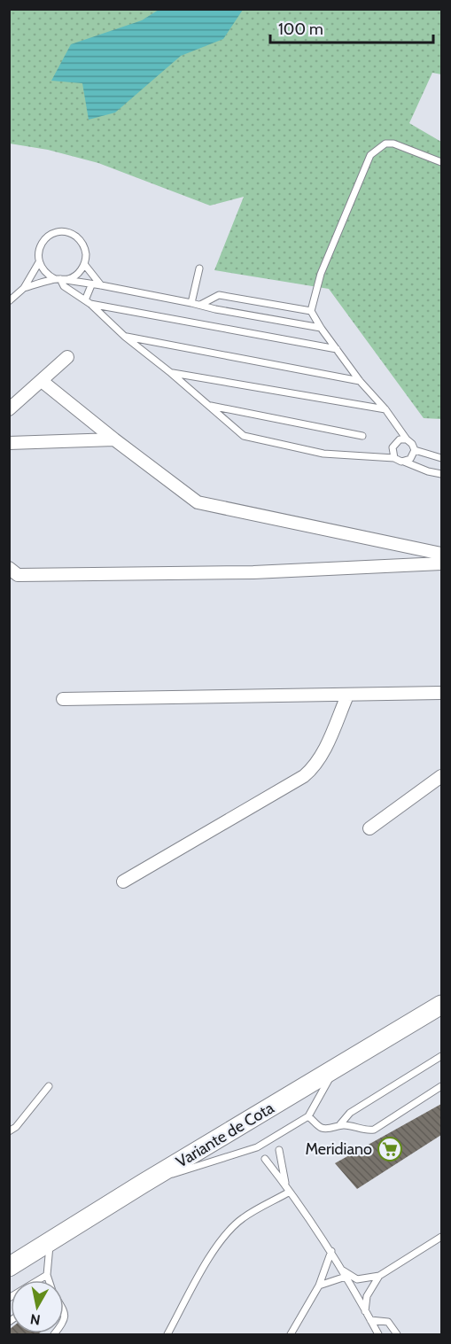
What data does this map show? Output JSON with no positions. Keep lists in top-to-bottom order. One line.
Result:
{"streets":{"main road":["Variante de Cota"]},"places":{"supermarket":["Meridiano"]},"scale_bar":"100 m","north":"bottom"}
